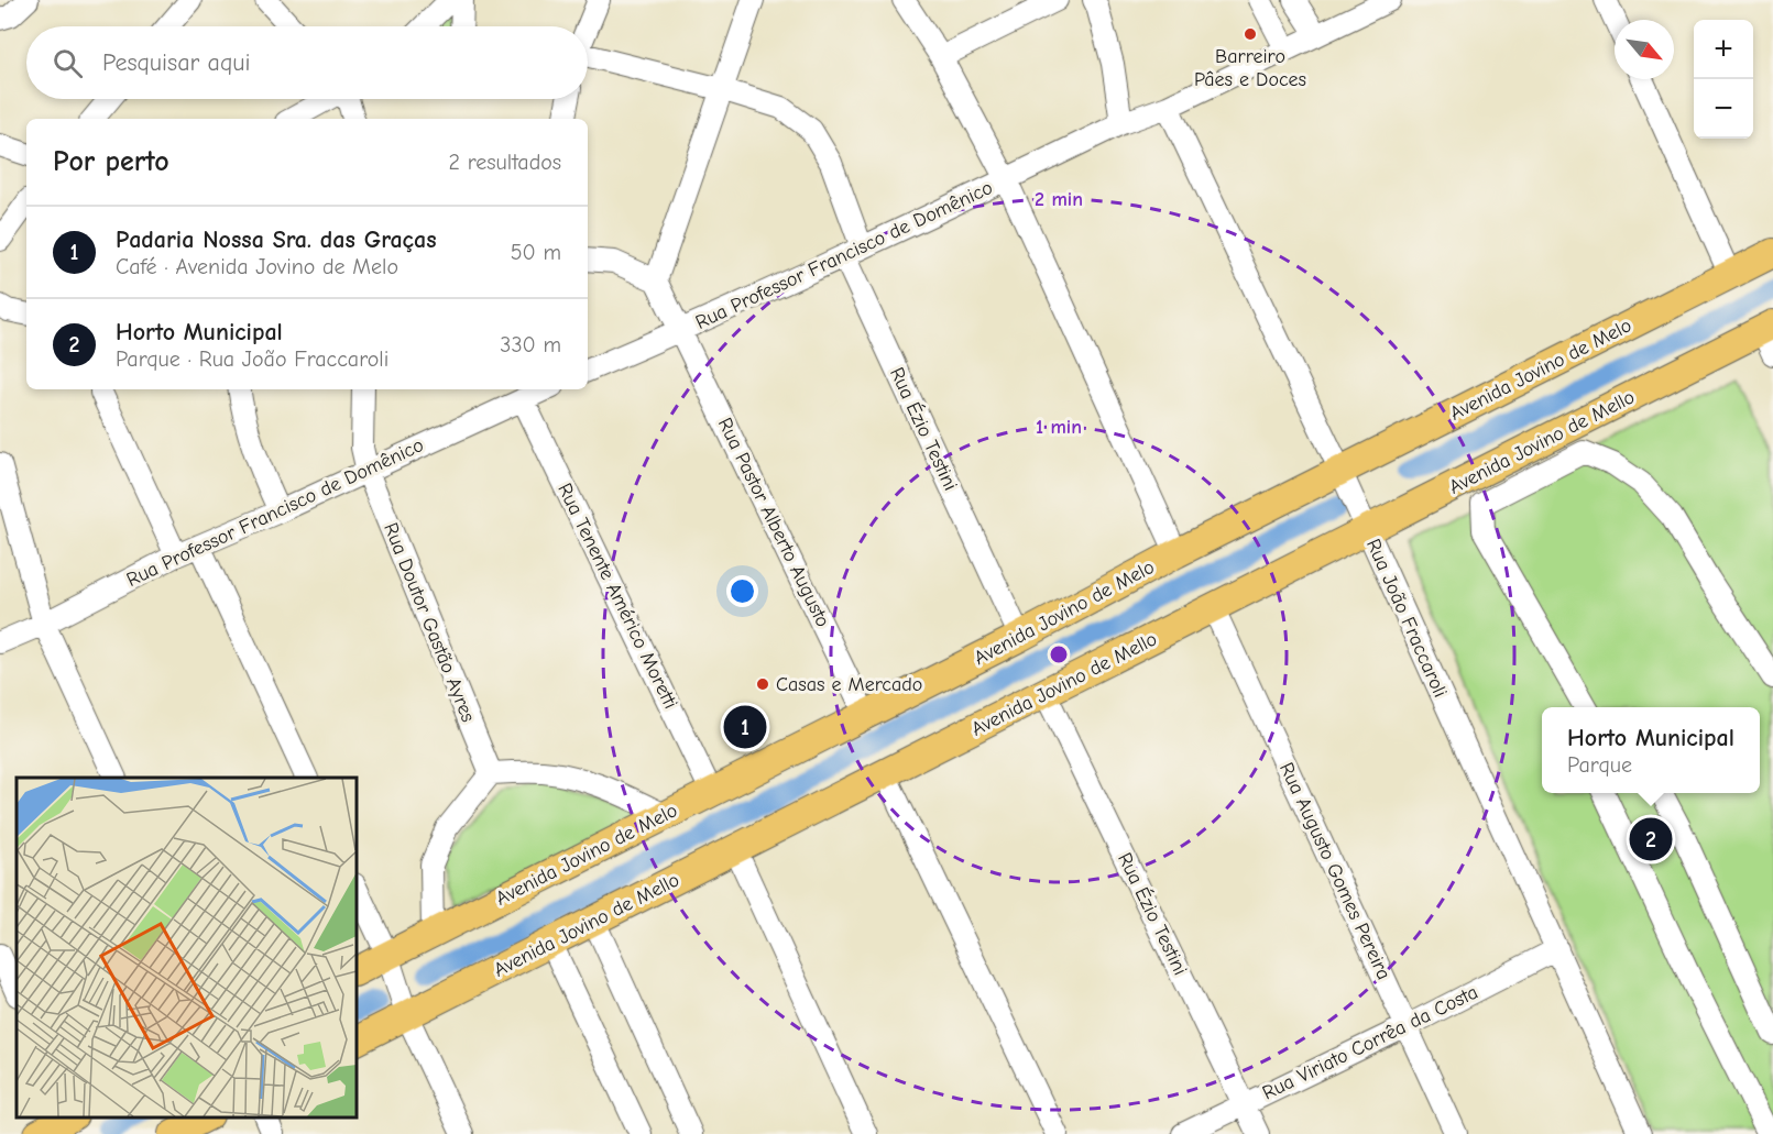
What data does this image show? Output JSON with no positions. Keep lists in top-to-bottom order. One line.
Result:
{"streets":{"main road":["Avenida Jovino de Melo","Avenida Jovino de Mello"],"street":["Rua Professor Francisco de Domênico","Rua Ézio Testini","Rua Pastor Alberto Augusto","Rua Tenente Américo Moretti","Rua João Fraccaroli","Rua Doutor Gastão Ayres","Rua Augusto Gomes Pereira","Rua Viriato Corrêa da Costa"]},"crossings":[["Rua Professor Francisco de Domênico","Rua Ézio Testini"],["Rua Professor Francisco de Domênico","Rua Pastor Alberto Augusto"],["Rua Professor Francisco de Domênico","Rua Tenente Américo Moretti"],["Rua Professor Francisco de Domênico","Rua João Fraccaroli"],["Rua Professor Francisco de Domênico","Rua Doutor Gastão Ayres"],["Avenida Jovino de Melo","Rua Ézio Testini"],["Avenida Jovino de Melo","Rua Pastor Alberto Augusto"],["Avenida Jovino de Melo","Rua Tenente Américo Moretti"],["Avenida Jovino de Melo","Rua João Fraccaroli"],["Rua Ézio Testini","Avenida Jovino de Mello"],["Rua Ézio Testini","Rua Viriato Corrêa da Costa"],["Avenida Jovino de Mello","Rua João Fraccaroli"],["Avenida Jovino de Mello","Rua Augusto Gomes Pereira"],["Rua João Fraccaroli","Rua Viriato Corrêa da Costa"],["Rua Augusto Gomes Pereira","Rua Viriato Corrêa da Costa"]],"places":["Barreiro Pâes e Doces","Casas e Mercado"],"north":"bottom right","page":{"map_buttons":["+","−"],"search":"Pesquisar aqui","heading":["Por perto","2 resultados"],"list":[{"mark":"1","name":"Padaria Nossa Sra. das Graças","note":"Café · Avenida Jovino de Melo","value":"50 m"},{"mark":"2","name":"Horto Municipal","note":"Parque · Rua João Fraccaroli","value":"330 m"}],"pins":["1","2"],"popup":["Horto Municipal","Parque"]},"rings":["2 min","1 min"]}
